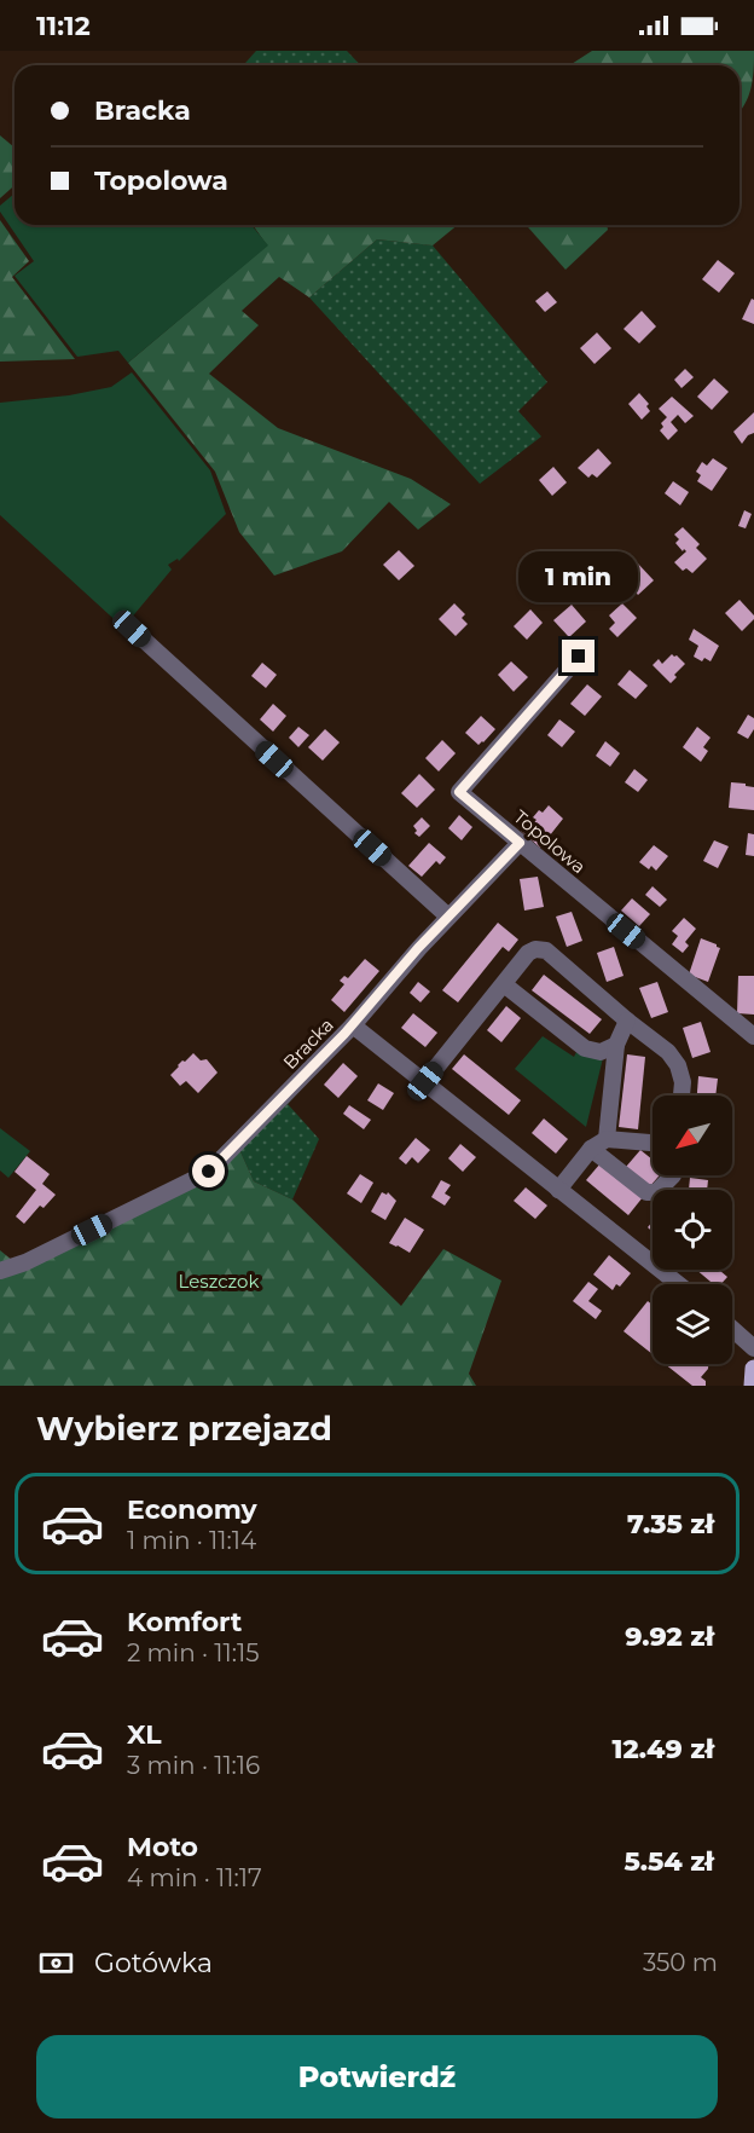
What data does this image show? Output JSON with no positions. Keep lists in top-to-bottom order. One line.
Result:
{"streets":{"street":["Topolowa","Bracka"]},"parks":["Leszczok"],"north":"bottom left","page":{"status":"11:12","banner":["Bracka","Topolowa"],"bubble":"1 min","heading":"Wybierz przejazd","list":[{"name":"Economy","note":"1 min · 11:14","value":"7.35 zł"},{"name":"Komfort","note":"2 min · 11:15","value":"9.92 zł"},{"name":"XL","note":"3 min · 11:16","value":"12.49 zł"},{"name":"Moto","note":"4 min · 11:17","value":"5.54 zł"}],"pay":["Gotówka","350 m"],"buttons":"Potwierdź"}}
